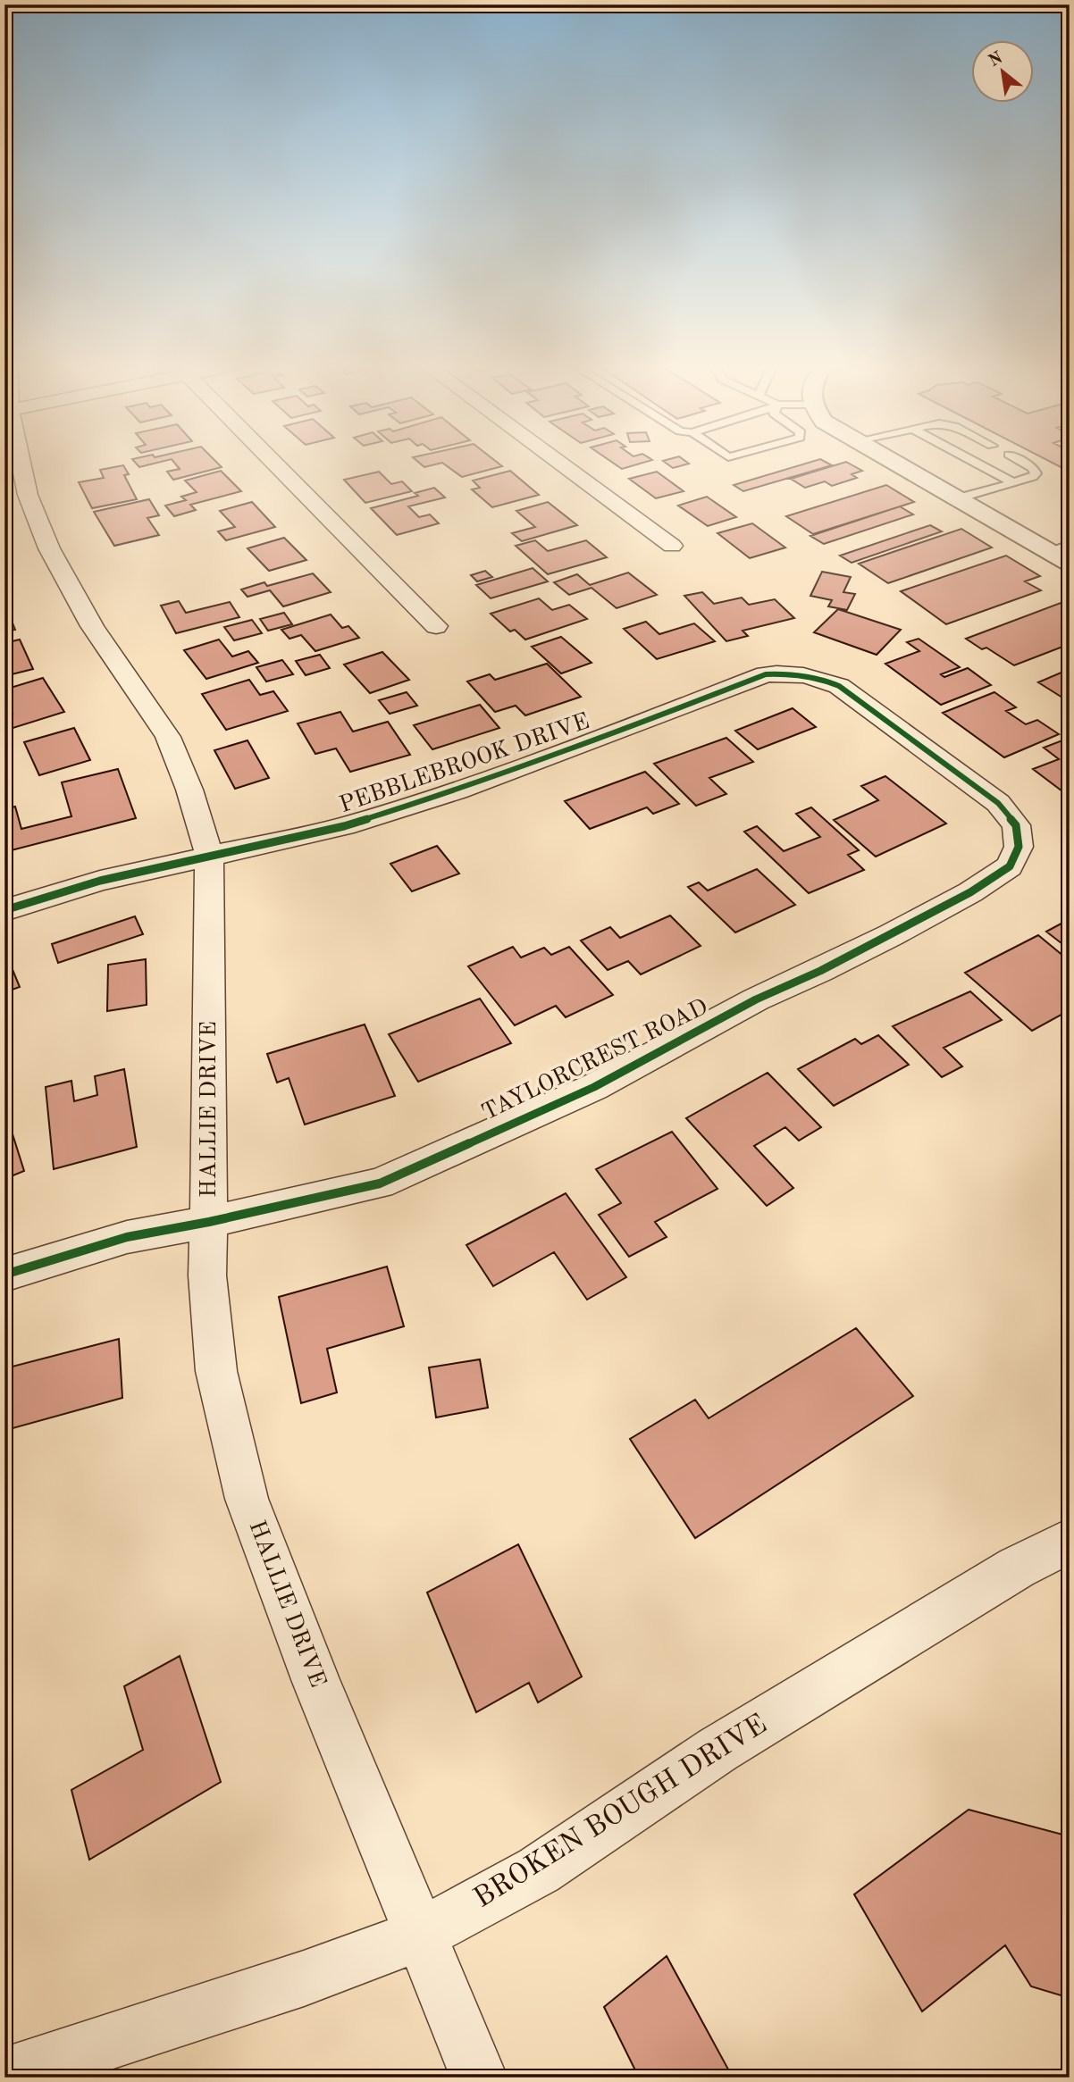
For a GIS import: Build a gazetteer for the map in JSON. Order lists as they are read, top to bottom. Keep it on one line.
{"streets":{"street":["PEBBLEBROOK DRIVE","TAYLORCREST ROAD","HALLIE DRIVE","BROKEN BOUGH DRIVE"]},"crossings":[["PEBBLEBROOK DRIVE","TAYLORCREST ROAD"],["PEBBLEBROOK DRIVE","HALLIE DRIVE"],["TAYLORCREST ROAD","HALLIE DRIVE"],["HALLIE DRIVE","BROKEN BOUGH DRIVE"]],"north":"top left"}
